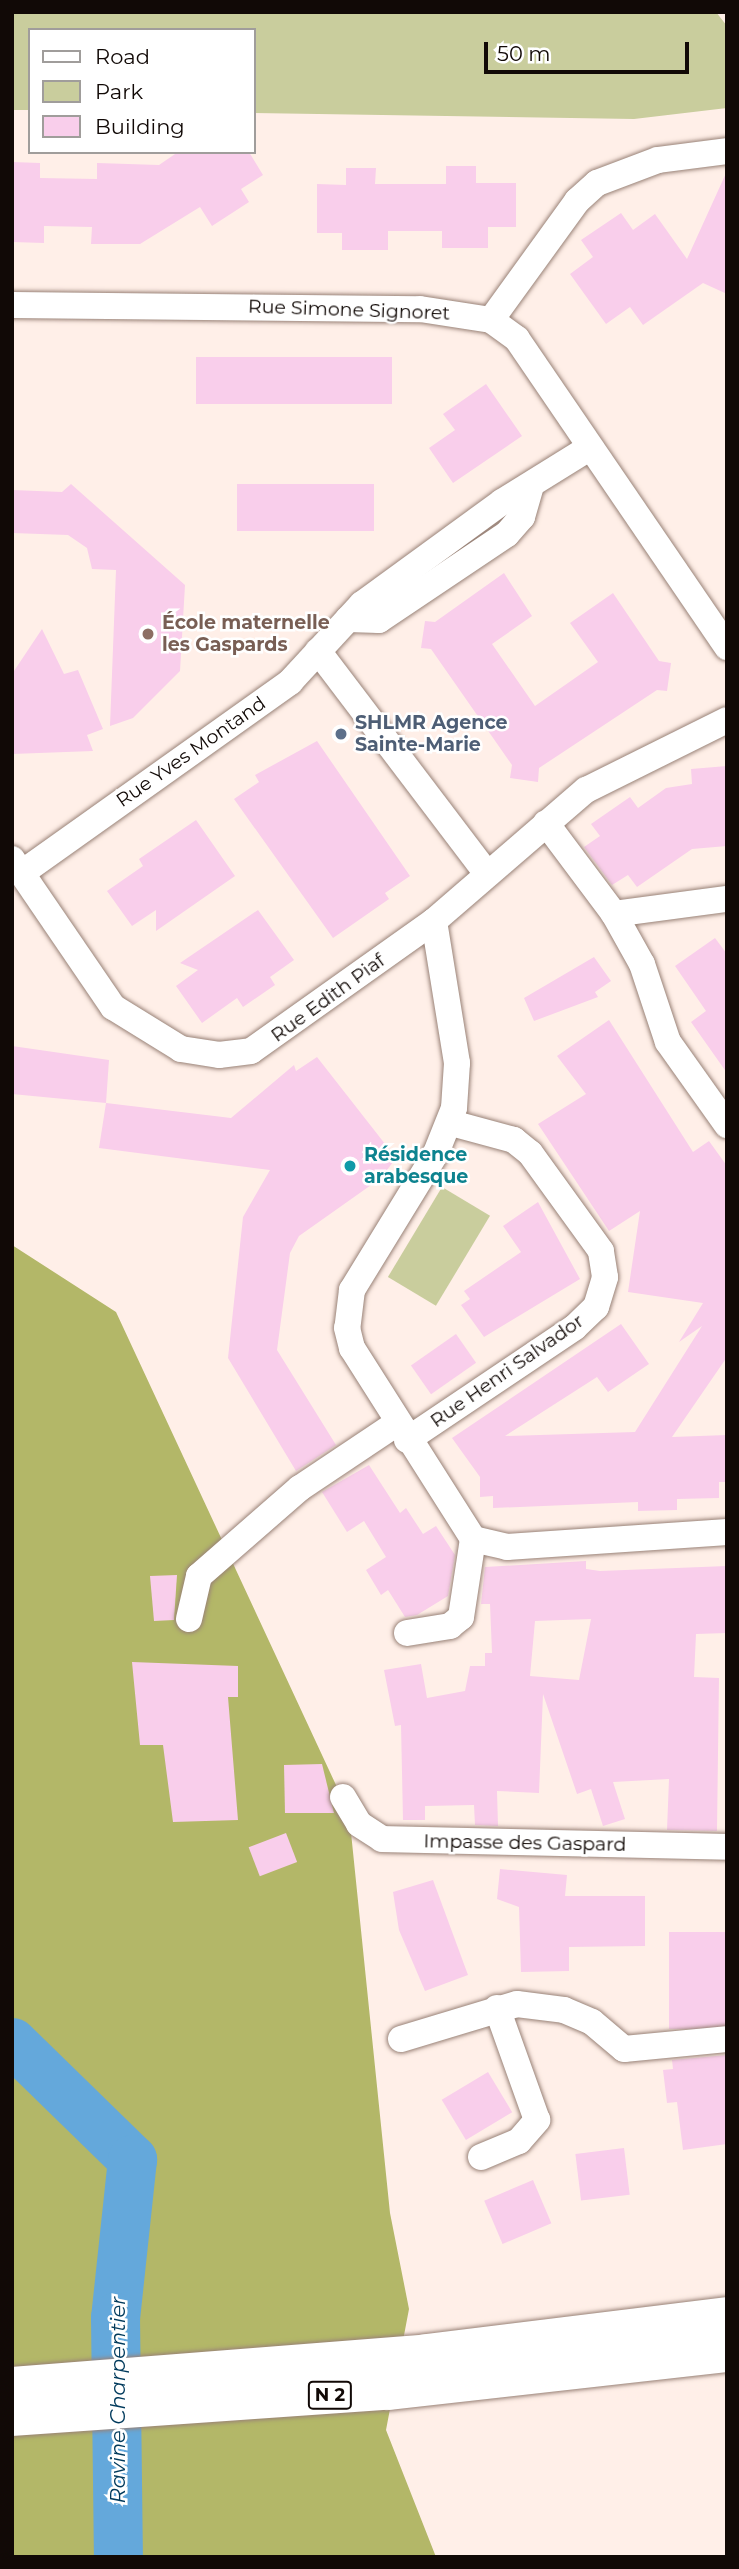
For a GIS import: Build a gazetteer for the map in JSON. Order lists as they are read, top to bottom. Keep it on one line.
{"streets":{"highway":["N 2"],"street":["Rue Simone Signoret","Rue Yves Montand","Rue Edith Piaf","Rue Henri Salvador","Impasse des Gaspard"]},"crossings":[["Rue Simone Signoret","Rue Yves Montand"],["Rue Yves Montand","Rue Edith Piaf"]],"water":["Ravine Charpentier"],"places":["École maternelle les Gaspards","SHLMR Agence Sainte-Marie","Résidence arabesque"],"legend":["Road","Park","Building"],"scale_bar":"50 m"}
